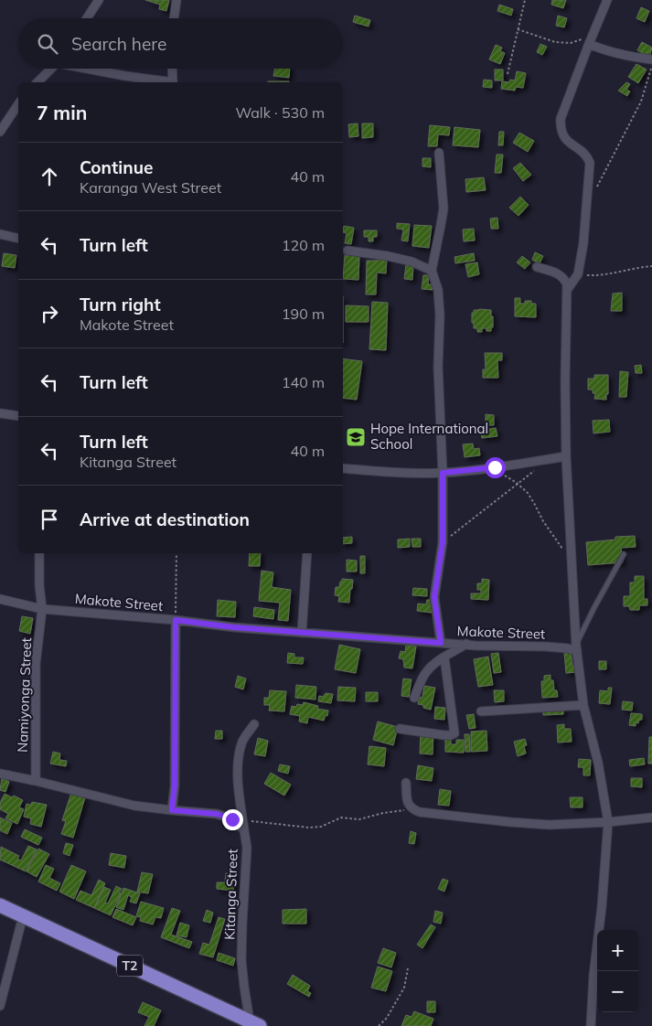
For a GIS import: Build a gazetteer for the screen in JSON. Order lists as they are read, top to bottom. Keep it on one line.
{"streets":{"highway":["T2"],"street":["Makote Street","Namiyonga Street","Kitanga Street"]},"crossings":[["Makote Street","Namiyonga Street"],["Namiyonga Street","Kitanga Street"],["Kitanga Street","T2"]],"places":{"school or university":["Hope International School"]},"page":{"search":"Search here","heading":["7 min","Walk · 530 m"],"list":[["Continue","Karanga West Street","40 m"],["Turn left","120 m"],["Turn right","Makote Street","190 m"],["Turn left","140 m"],["Turn left","Kitanga Street","40 m"],"Arrive at destination"],"map_buttons":["+","−"]}}
